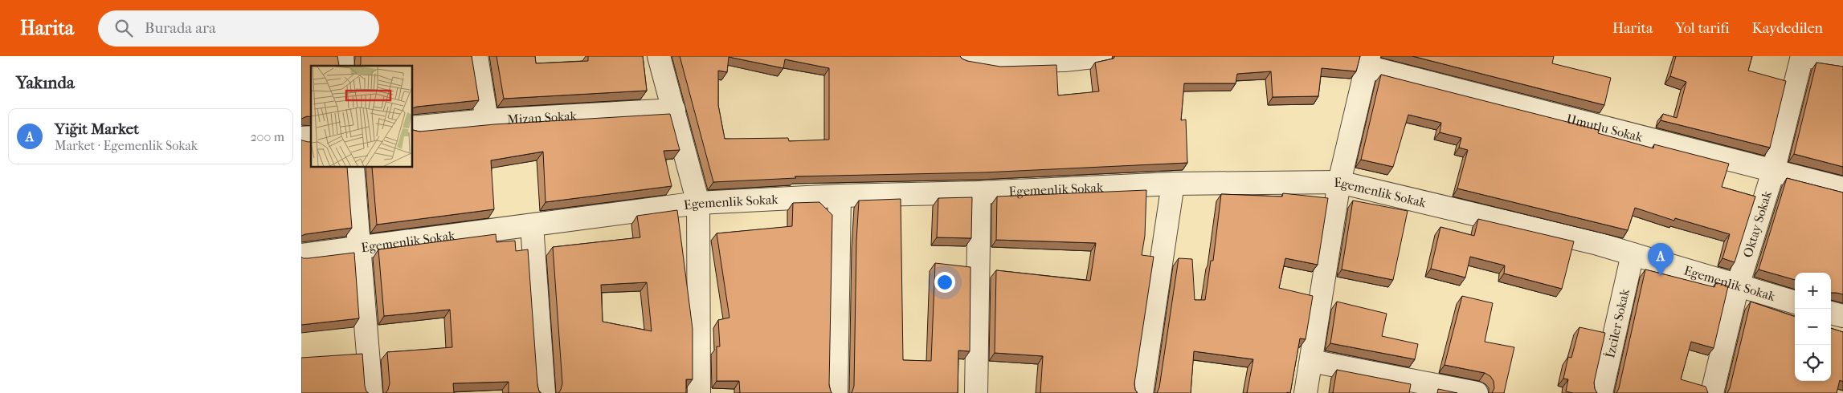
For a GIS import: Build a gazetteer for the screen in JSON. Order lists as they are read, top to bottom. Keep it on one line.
{"streets":{"street":["Mizan Sokak","Umutlu Sokak","Egemenlik Sokak","Oktay Sokak","İzciler Sokak"]},"crossings":[["Umutlu Sokak","Oktay Sokak"],["Egemenlik Sokak","Oktay Sokak"],["Egemenlik Sokak","İzciler Sokak"]],"page":{"header":"Harita","search":"Burada ara","nav":["Harita","Yol tarifi","Kaydedilen"],"heading":"Yakında","list":[{"mark":"A","name":"Yiğit Market","note":"Market · Egemenlik Sokak","value":"200 m"}],"pins":"A","map_buttons":["+","−"]}}
